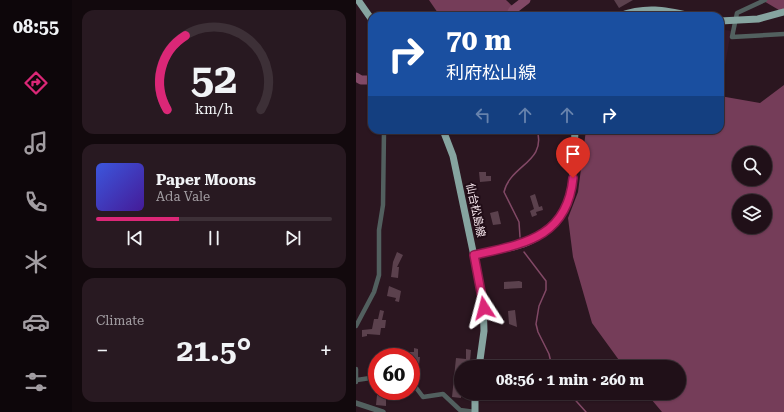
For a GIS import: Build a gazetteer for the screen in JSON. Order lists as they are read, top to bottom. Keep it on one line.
{"streets":{"main road":["仙台松島線"]},"page":{"tabs":"08:55","turn":["70 m","利府松山線"],"song":["Paper Moons","Ada Vale"],"tile":"Climate","heat":["−","21.5°","+"],"limit":"60","trip":"08:56 · 1 min · 260 m","gauge":["52","km/h"]}}
